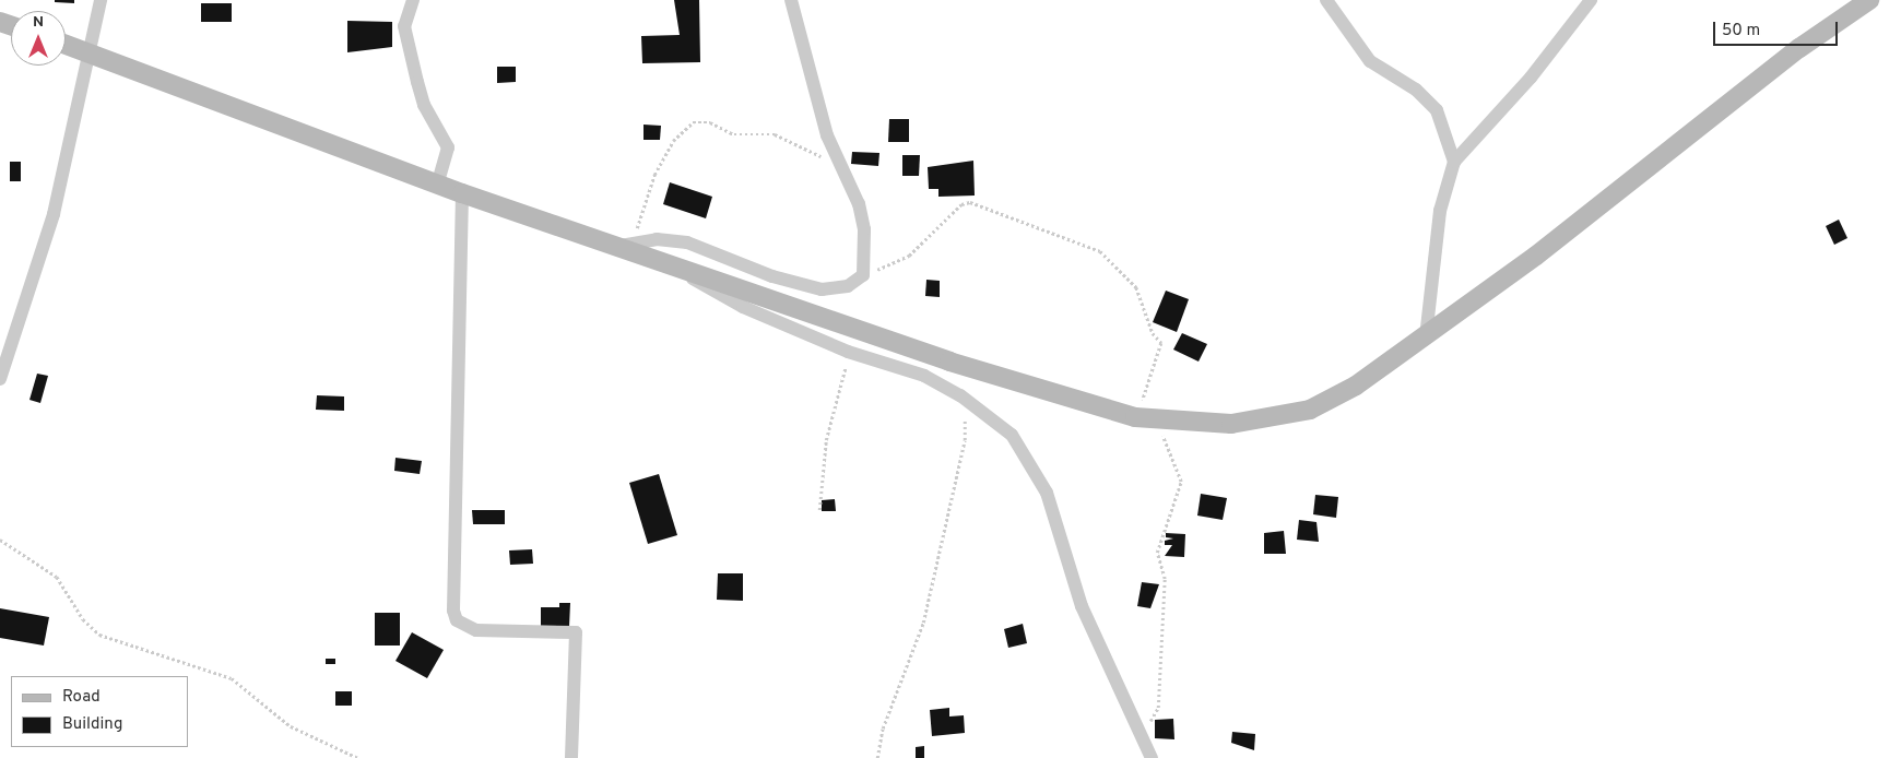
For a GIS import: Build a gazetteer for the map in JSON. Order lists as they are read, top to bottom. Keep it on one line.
{"legend":["Road","Building"],"scale_bar":"50 m","north":"top"}
